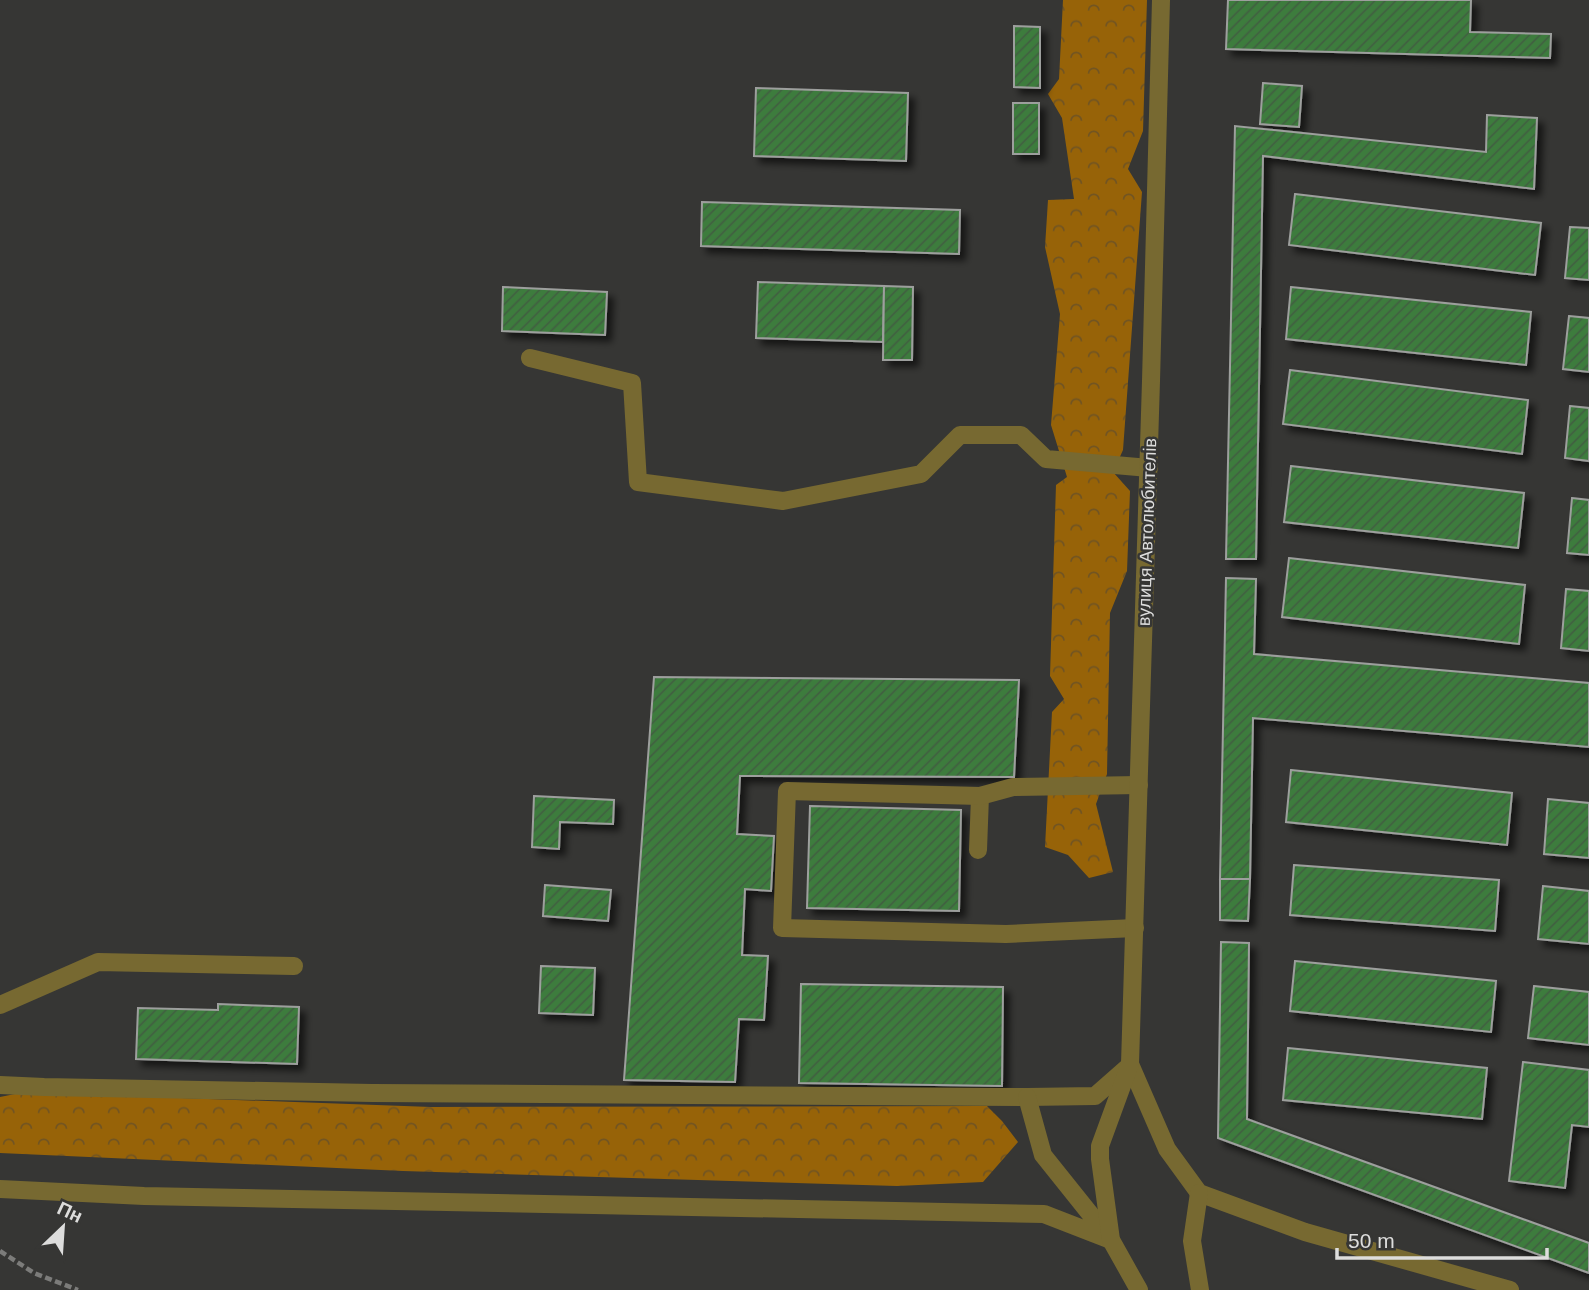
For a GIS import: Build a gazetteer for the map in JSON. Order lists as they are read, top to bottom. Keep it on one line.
{"streets":{"street":["вулиця Автолюбителів"]},"scale_bar":"50 m","north":"top right"}
